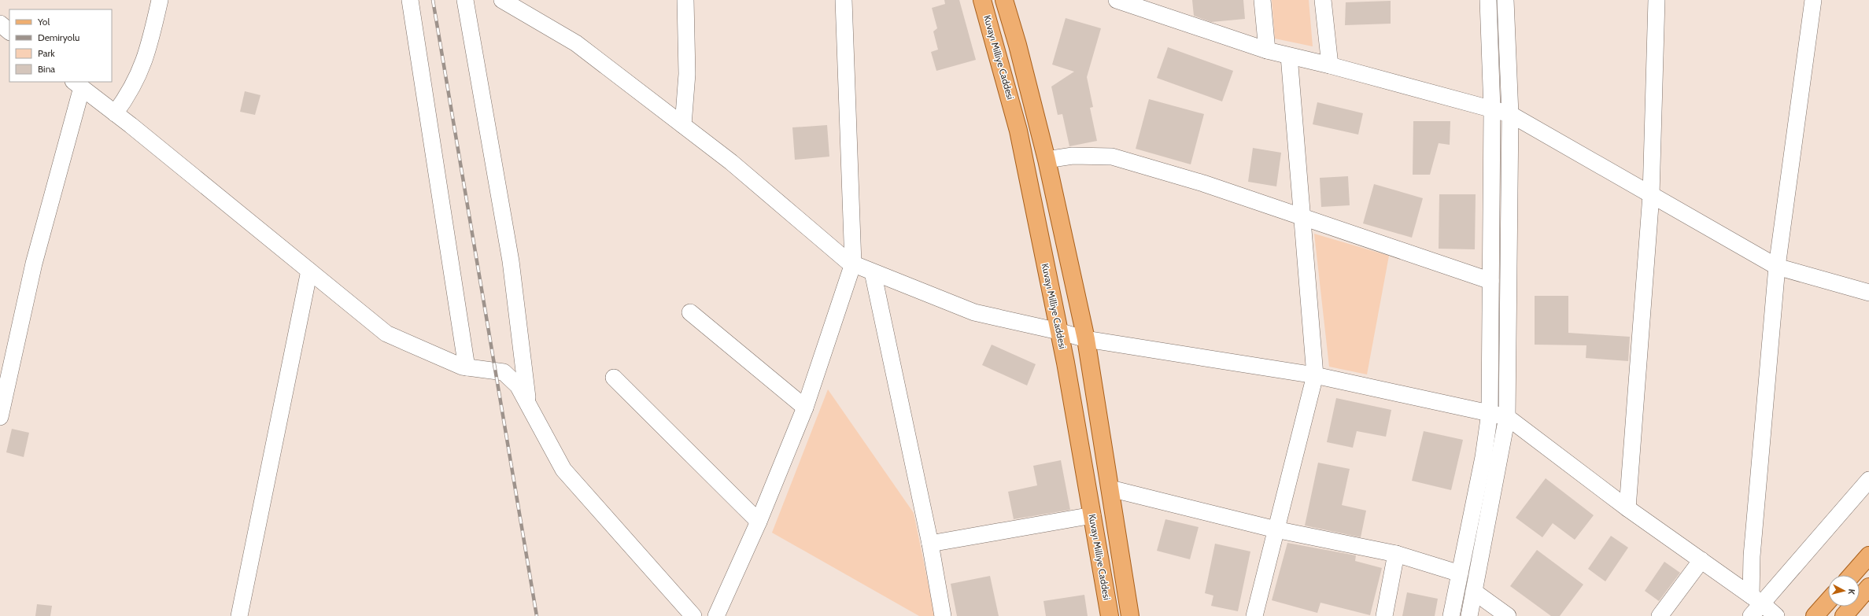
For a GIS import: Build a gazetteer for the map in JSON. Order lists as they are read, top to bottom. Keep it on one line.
{"streets":{"main road":["Kuvayı Milliye Caddesi"]},"legend":["Yol","Demiryolu","Park","Bina"],"north":"right"}
